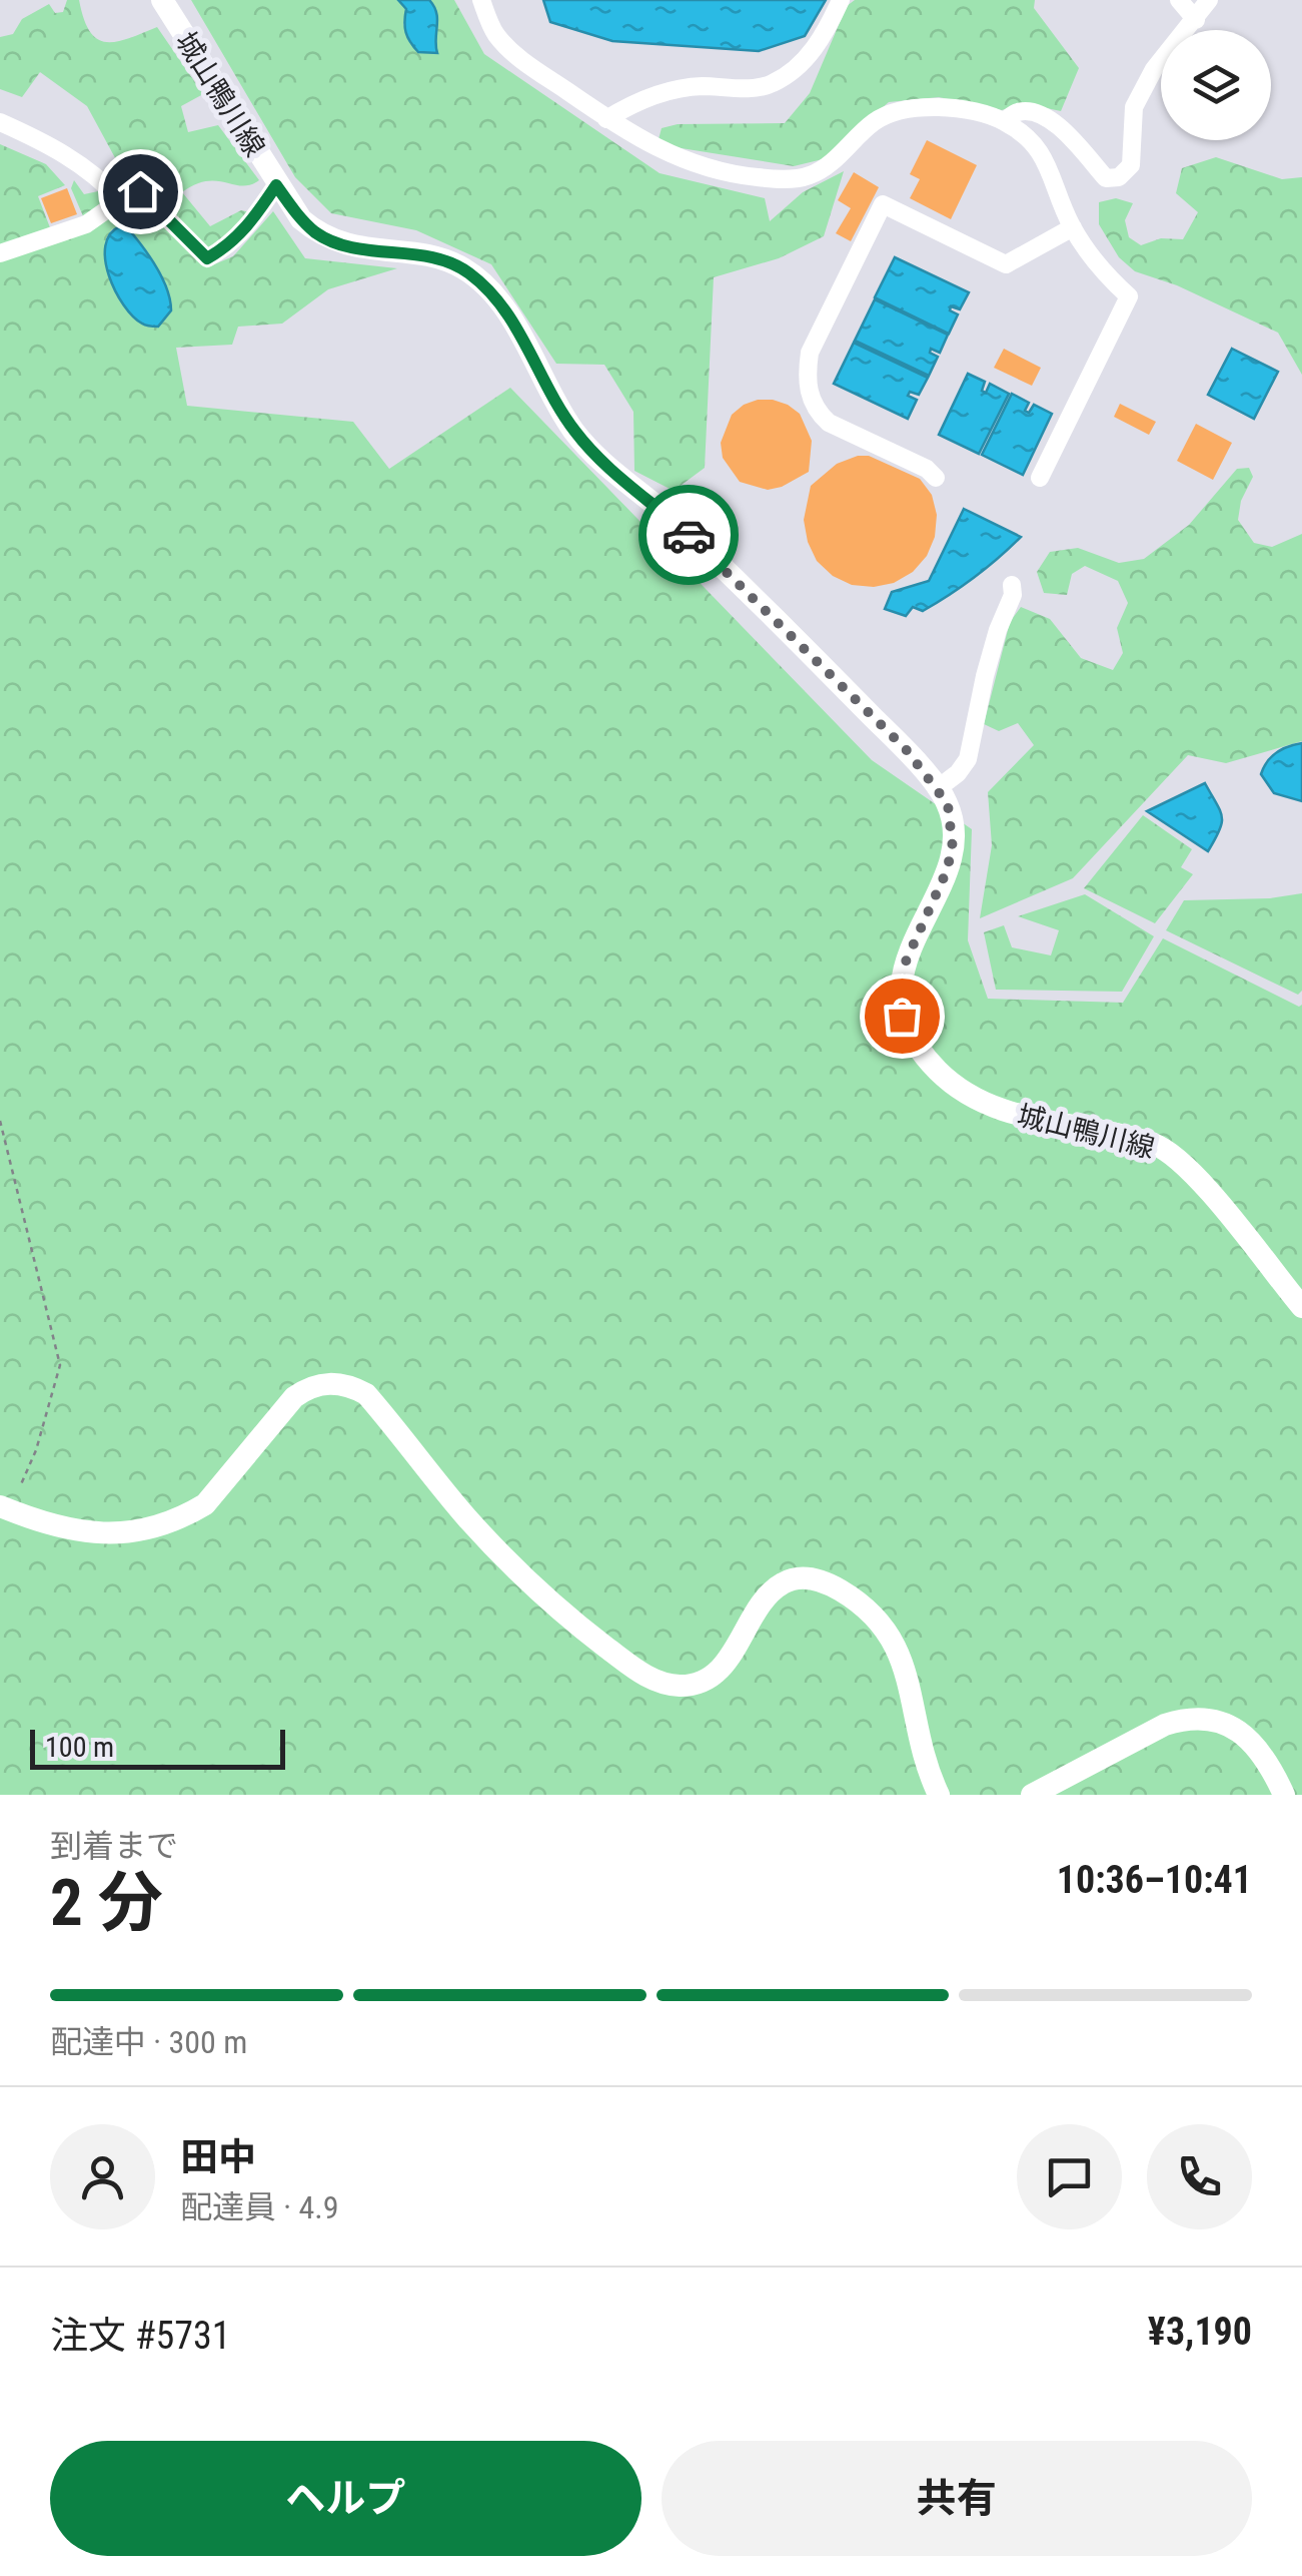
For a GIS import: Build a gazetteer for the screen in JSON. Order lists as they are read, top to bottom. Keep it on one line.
{"streets":{"main road":["城山鴨川線"]},"scale_bar":"100 m","page":{"scale":"100 m","heading":["2 分","到着まで","10:36–10:41"],"panel":["田中","配達員 · 4.9","注文 #5731","¥3,190"],"bar":"配達中 · 300 m","buttons":["ヘルプ","共有"]}}
